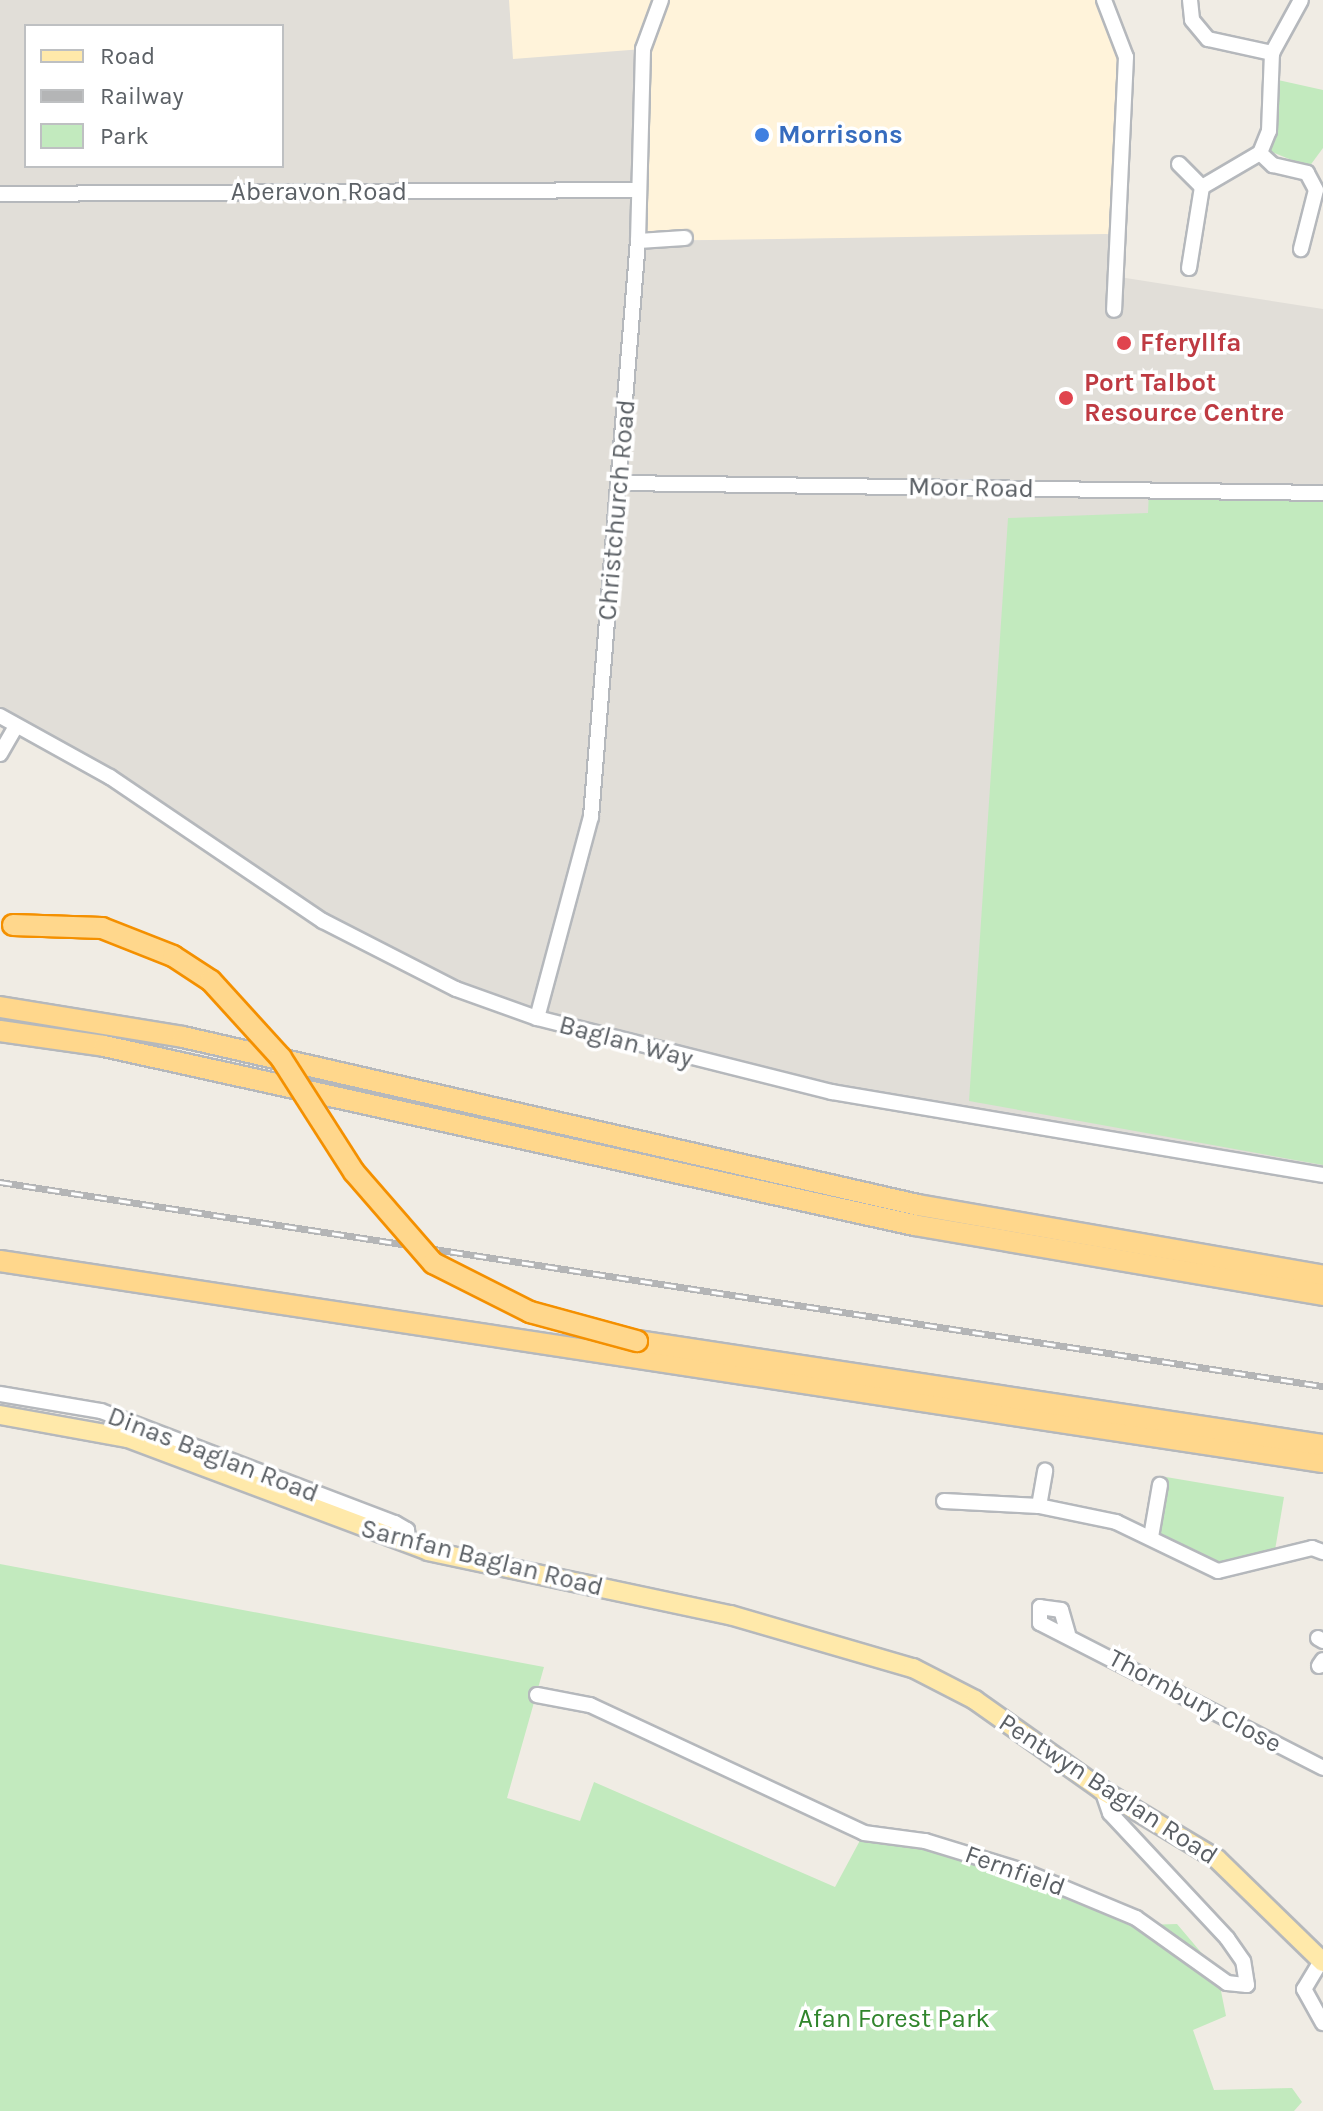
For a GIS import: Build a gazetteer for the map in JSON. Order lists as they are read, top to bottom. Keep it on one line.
{"streets":{"main road":["Sarnfan Baglan Road","Pentwyn Baglan Road"],"street":["Aberavon Road","Moor Road","Christchurch Road","Baglan Way","Dinas Baglan Road","Thornbury Close","Fernfield"]},"crossings":[["Aberavon Road","Christchurch Road"],["Moor Road","Christchurch Road"],["Christchurch Road","Baglan Way"],["Dinas Baglan Road","Sarnfan Baglan Road"],["Sarnfan Baglan Road","Pentwyn Baglan Road"],["Pentwyn Baglan Road","Fernfield"]],"parks":["Afan Forest Park"],"places":["Morrisons","Fferyllfa","Port Talbot Resource Centre"],"legend":["Road","Railway","Park"]}
